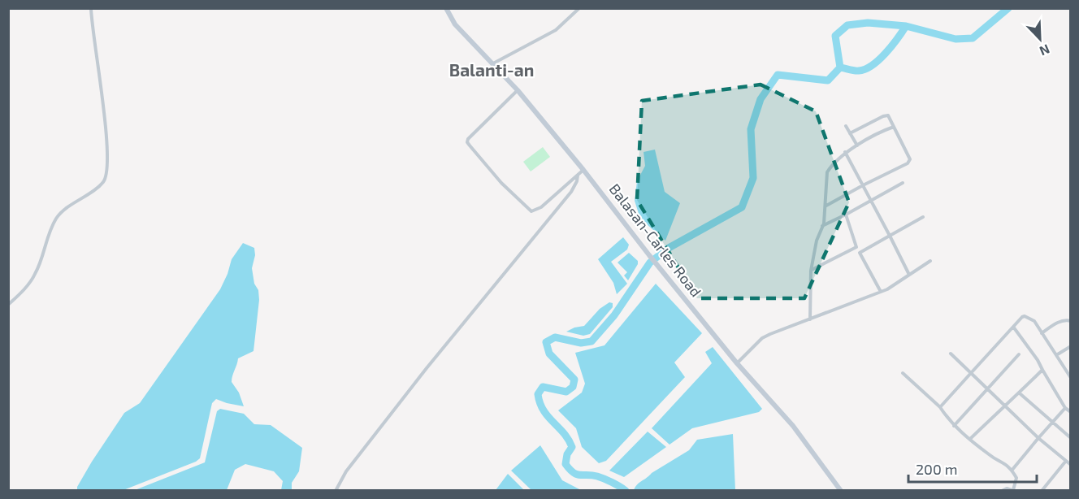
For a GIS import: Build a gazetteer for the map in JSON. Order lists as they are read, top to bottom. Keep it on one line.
{"streets":{"main road":["Balasan-Carles Road"]},"districts":["Balanti-an"],"scale_bar":"200 m","north":"bottom right"}
